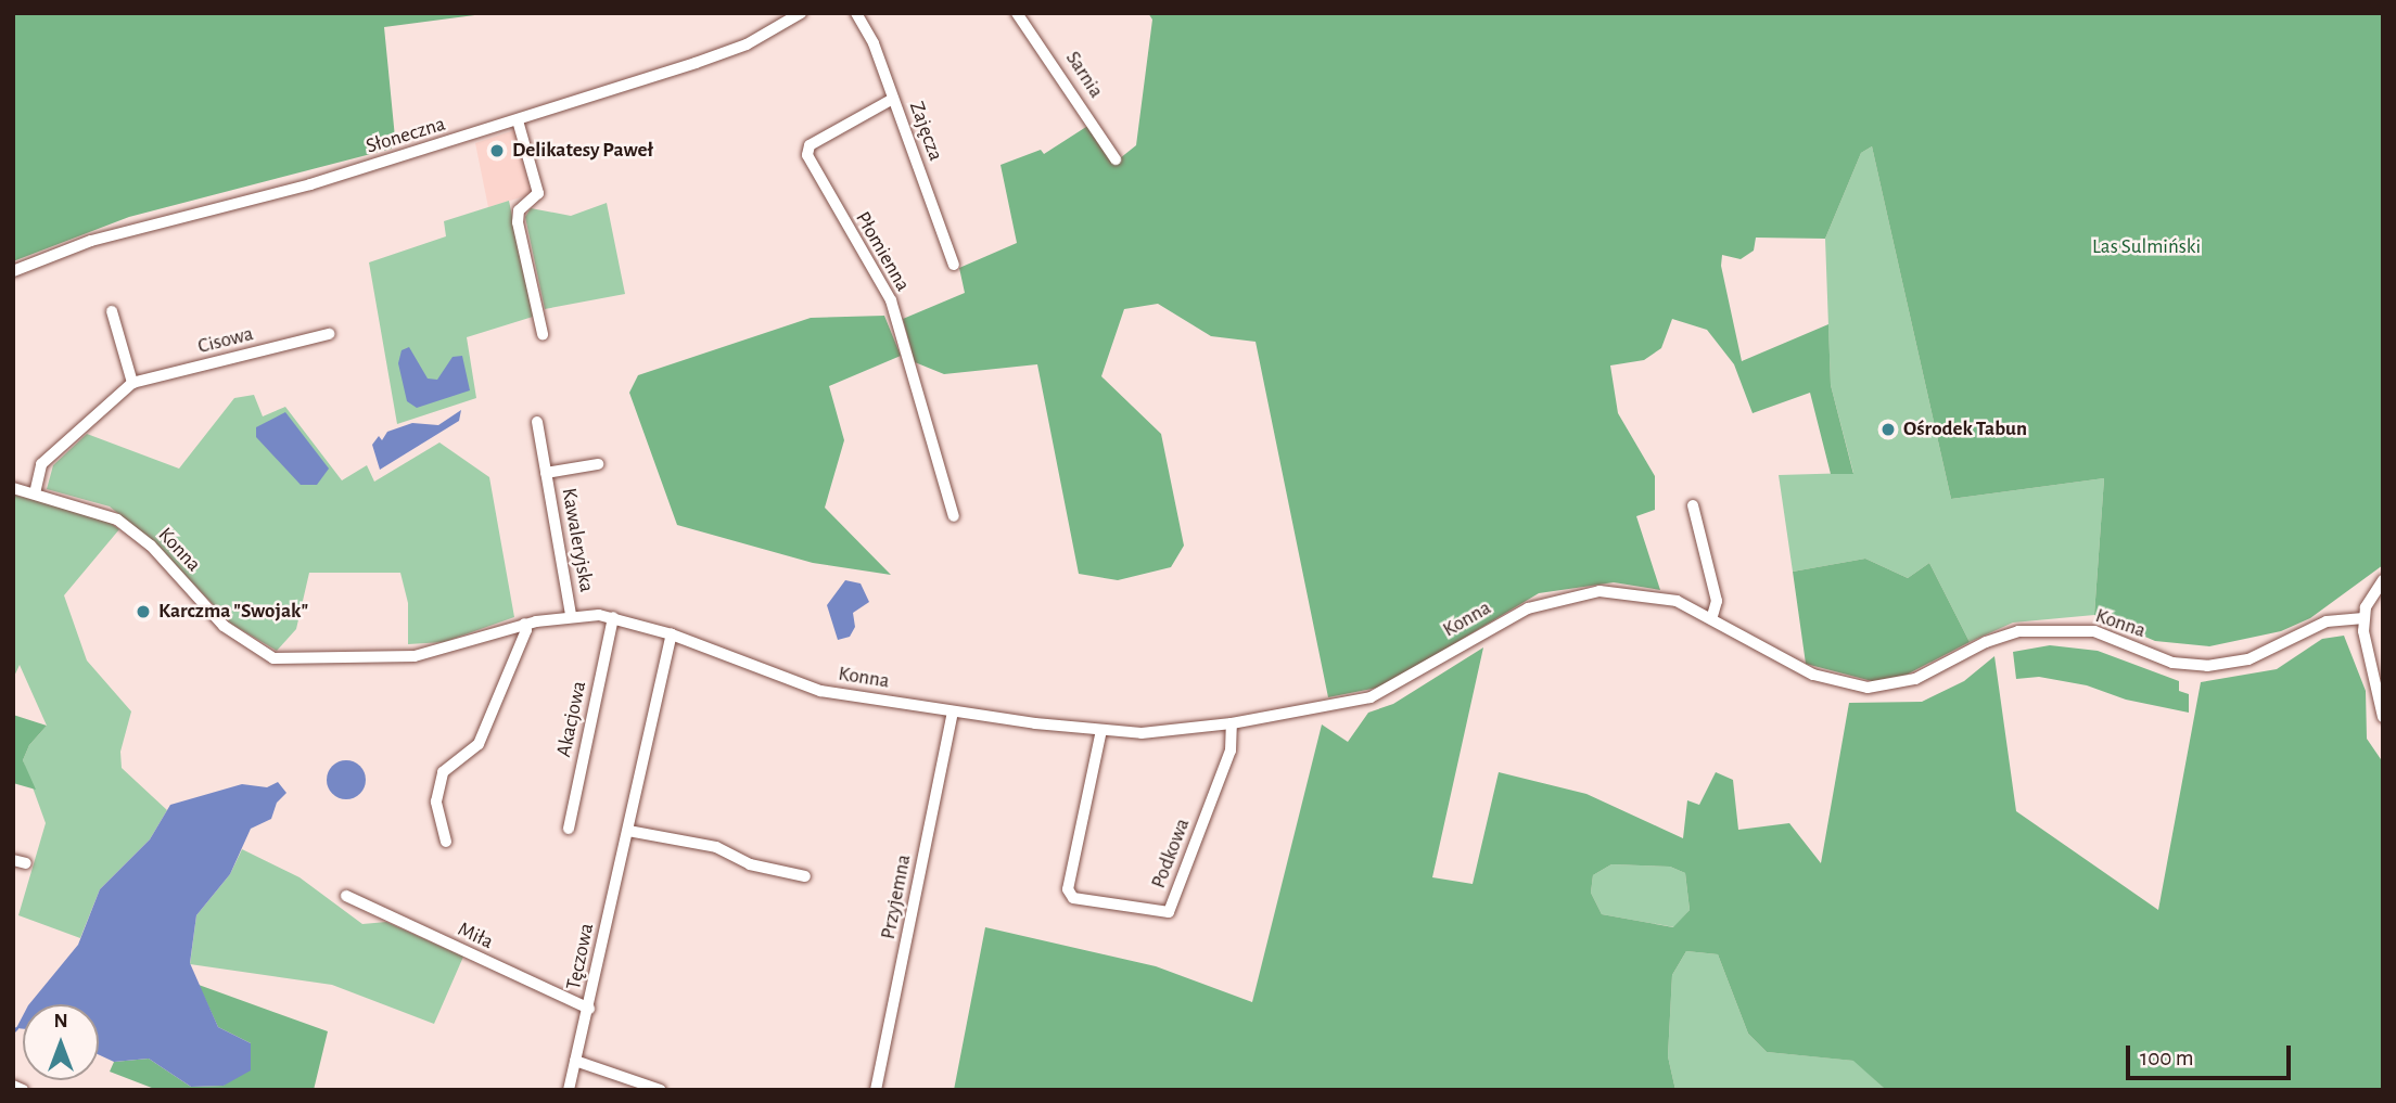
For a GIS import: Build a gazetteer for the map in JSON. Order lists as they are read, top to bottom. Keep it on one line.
{"streets":{"street":["Sarnia","Zajęcza","Słoneczna","Płomienna","Cisowa","Kawaleryjska","Konna","Akacjowa","Podkowa","Przyjemna","Miła","Tęczowa"]},"crossings":[["Zajęcza","Płomienna"],["Cisowa","Konna"],["Kawaleryjska","Konna"],["Konna","Akacjowa"],["Konna","Podkowa"],["Konna","Przyjemna"],["Konna","Tęczowa"],["Miła","Tęczowa"]],"parks":["Las Sulmiński"],"places":["Delikatesy Paweł","Ośrodek Tabun","Karczma \"Swojak\""],"scale_bar":"100 m","north":"top"}
